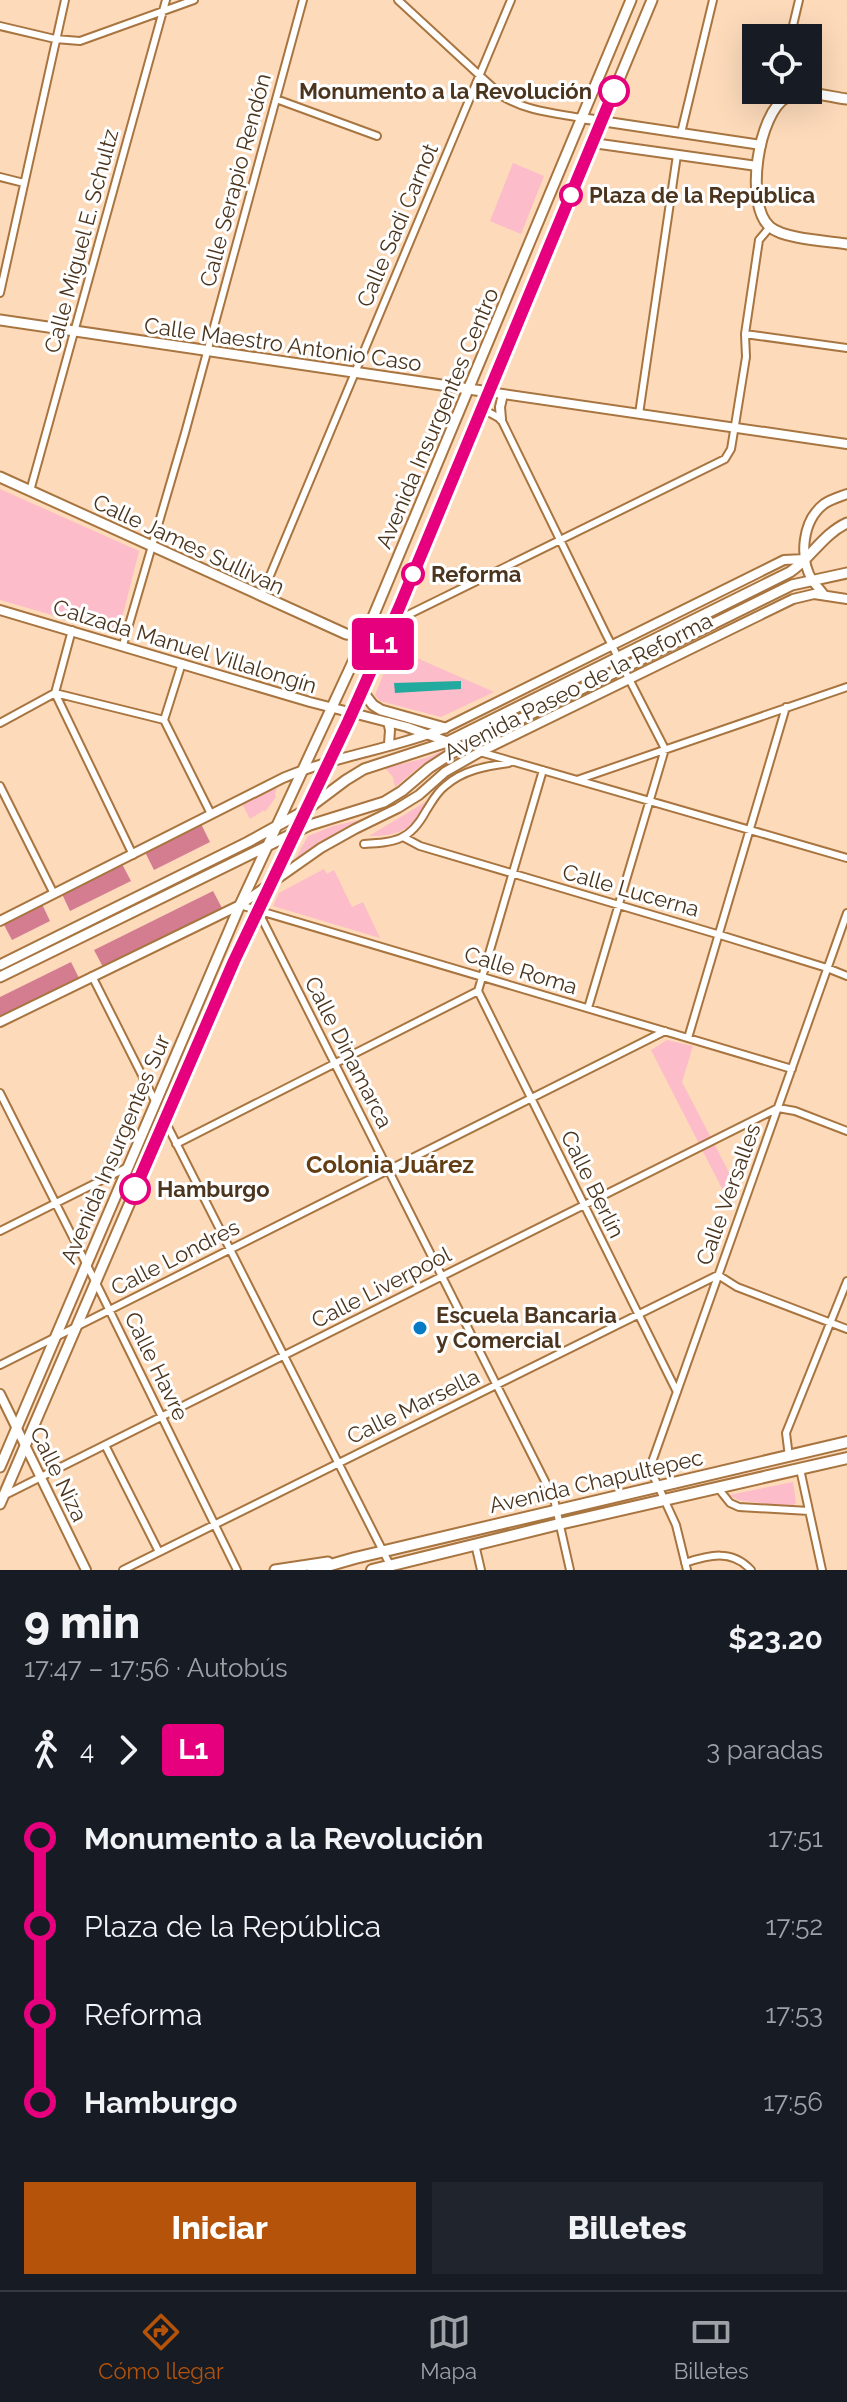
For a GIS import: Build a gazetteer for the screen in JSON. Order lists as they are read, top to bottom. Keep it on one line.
{"streets":{"main road":["Calle Maestro Antonio Caso","Avenida Insurgentes Centro","Calle James Sullivan","Avenida Paseo de la Reforma","Avenida Insurgentes Sur","Avenida Chapultepec"],"street":["Calle Serapio Rendón","Calle Sadi Carnot","Calle Miguel E. Schultz","Calzada Manuel Villalongín","Calle Lucerna","Calle Roma","Calle Dinamarca","Calle Berlín","Calle Versalles","Calle Londres","Calle Liverpool","Calle Havre","Calle Marsella","Calle Niza"]},"crossings":[["Calle Serapio Rendón","Calle Maestro Antonio Caso"],["Calle Serapio Rendón","Calle James Sullivan"],["Calle Serapio Rendón","Calzada Manuel Villalongín"],["Calle Sadi Carnot","Calle Maestro Antonio Caso"],["Calle Sadi Carnot","Calle James Sullivan"],["Calle Miguel E. Schultz","Calle Maestro Antonio Caso"],["Calle Miguel E. Schultz","Calle James Sullivan"],["Calle Maestro Antonio Caso","Avenida Insurgentes Centro"],["Avenida Insurgentes Centro","Calle James Sullivan"],["Avenida Insurgentes Centro","Calzada Manuel Villalongín"],["Avenida Insurgentes Centro","Avenida Paseo de la Reforma"],["Avenida Insurgentes Centro","Avenida Insurgentes Sur"],["Calzada Manuel Villalongín","Avenida Paseo de la Reforma"],["Avenida Paseo de la Reforma","Calle Lucerna"],["Avenida Paseo de la Reforma","Calle Roma"],["Avenida Paseo de la Reforma","Avenida Insurgentes Sur"],["Calle Lucerna","Calle Versalles"],["Calle Roma","Calle Dinamarca"],["Calle Roma","Avenida Insurgentes Sur"],["Calle Roma","Calle Versalles"],["Calle Roma","Calle Londres"],["Calle Dinamarca","Avenida Insurgentes Sur"],["Calle Dinamarca","Calle Londres"],["Calle Dinamarca","Calle Liverpool"],["Calle Dinamarca","Calle Marsella"],["Calle Dinamarca","Avenida Chapultepec"],["Avenida Insurgentes Sur","Calle Londres"],["Avenida Insurgentes Sur","Calle Liverpool"],["Avenida Insurgentes Sur","Calle Havre"],["Avenida Insurgentes Sur","Calle Niza"],["Calle Berlín","Calle Versalles"],["Calle Berlín","Calle Londres"],["Calle Berlín","Calle Liverpool"],["Calle Berlín","Calle Marsella"],["Calle Versalles","Calle Liverpool"],["Calle Versalles","Calle Marsella"],["Calle Versalles","Avenida Chapultepec"],["Calle Londres","Calle Havre"],["Calle Liverpool","Calle Havre"],["Calle Liverpool","Calle Niza"],["Calle Havre","Calle Marsella"]],"districts":["Colonia Juárez"],"places":["Monumento a la Revolución","Plaza de la República","Reforma","Hamburgo","Escuela Bancaria y Comercial"],"lines":["bus line L1"],"page":{"on_map":"L1","heading":["9 min","17:47 – 17:56 · Autobús","$23.20"],"legs":["4","L1","3 paradas"],"list":[{"name":"Monumento a la Revolución","value":"17:51"},{"name":"Plaza de la República","value":"17:52"},{"name":"Reforma","value":"17:53"},{"name":"Hamburgo","value":"17:56"}],"buttons":["Iniciar","Billetes"],"tabs":["Cómo llegar","Mapa","Billetes"]}}
